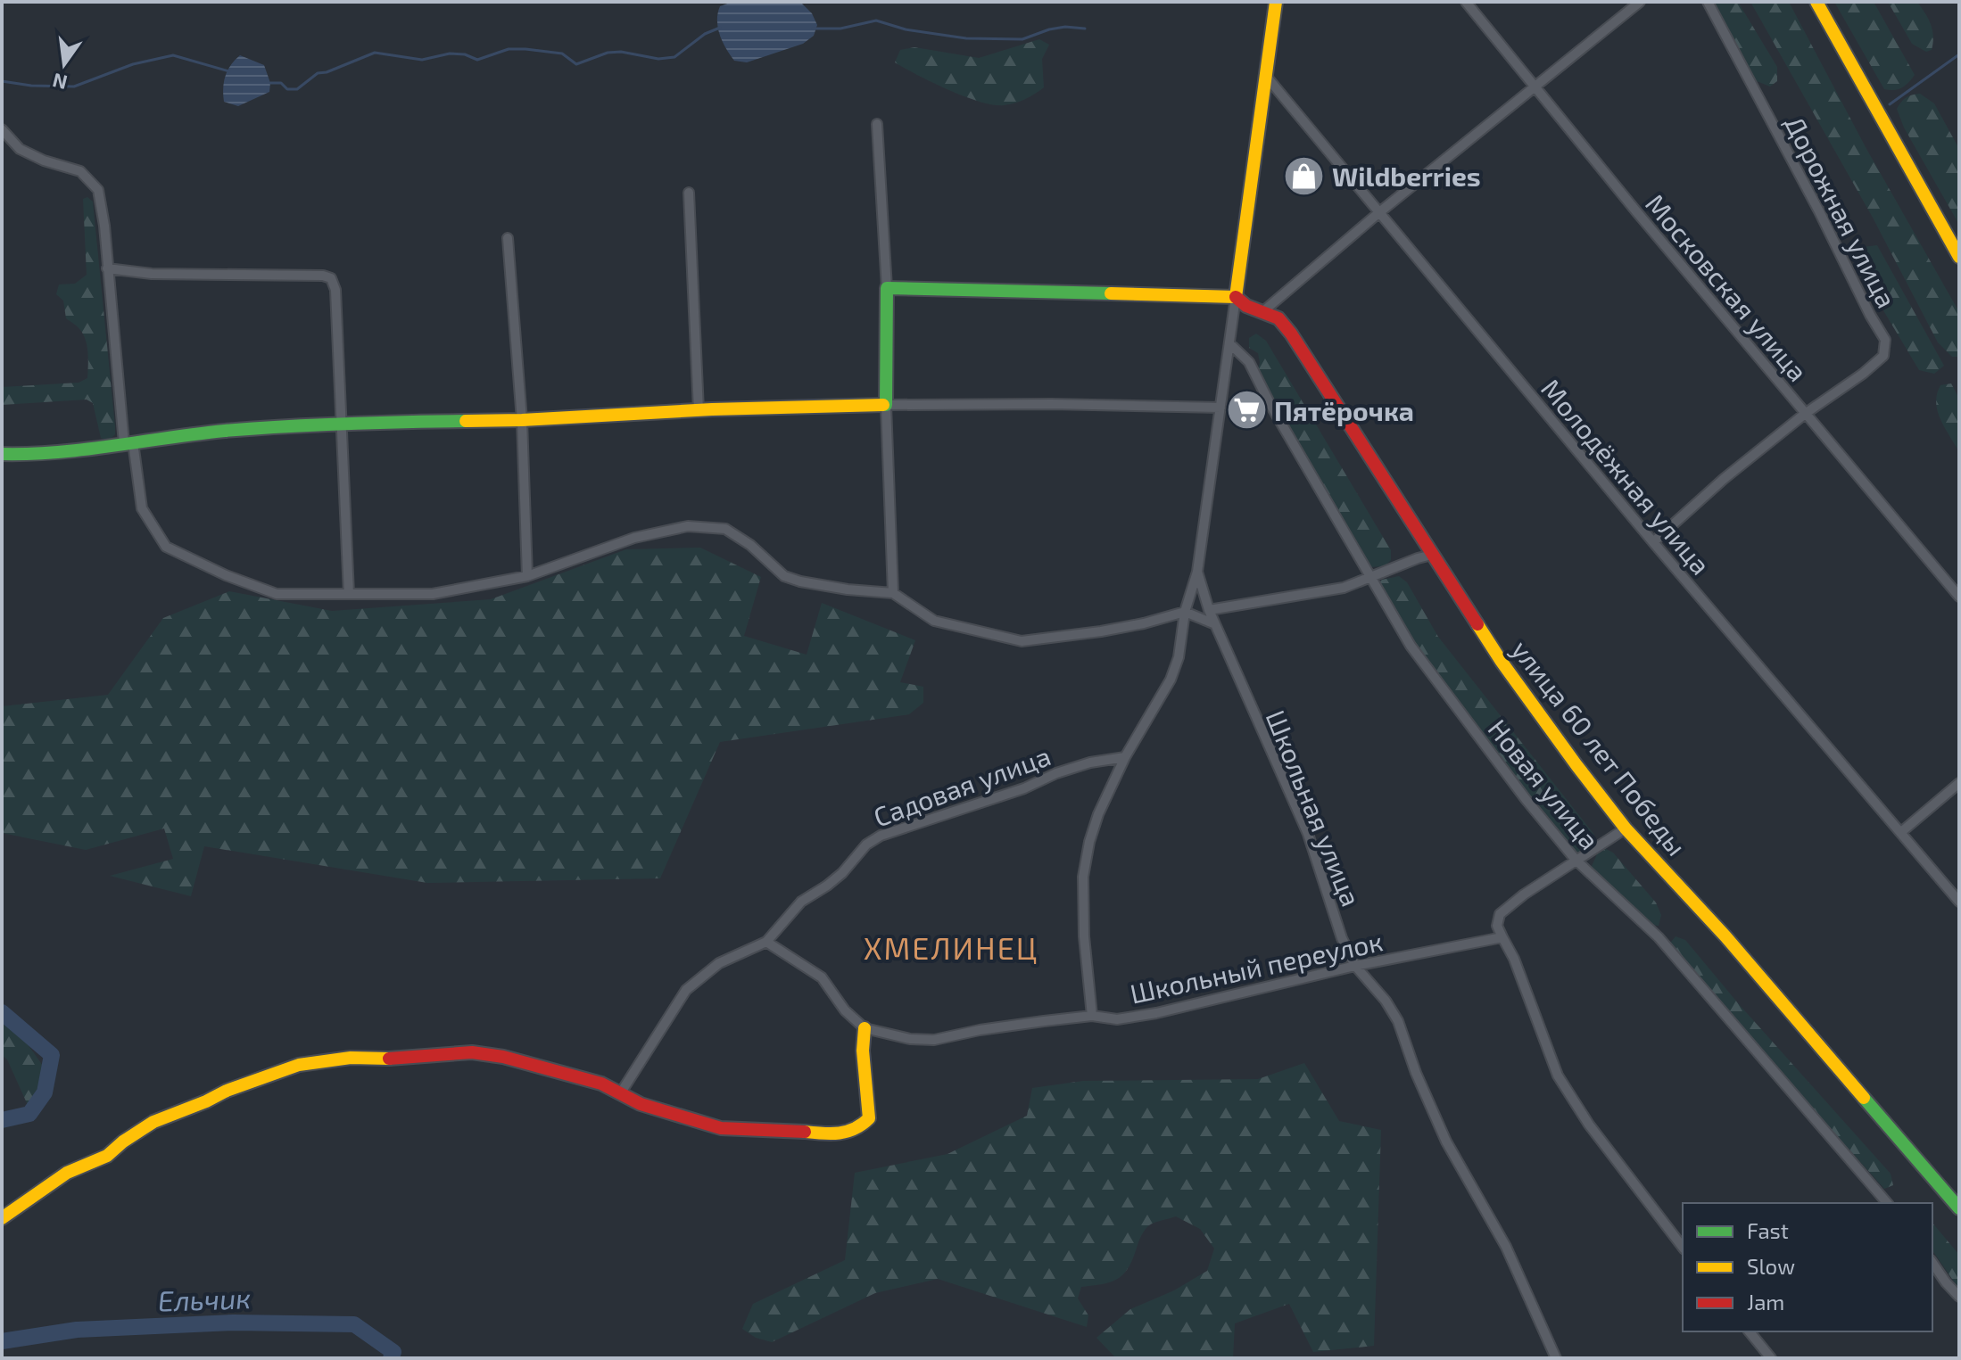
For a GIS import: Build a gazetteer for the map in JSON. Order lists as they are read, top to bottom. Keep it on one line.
{"streets":{"street":["Дорожная улица","Московская улица","Молодёжная улица","улица 60 лет Победы","Новая улица","Садовая улица","Школьная улица","Школьный переулок"]},"crossings":[["Дорожная улица","Московская улица"],["Дорожная улица","Молодёжная улица"],["Школьная улица","Школьный переулок"]],"districts":["ХМЕЛИНЕЦ"],"water":["Ельчик"],"places":{"shop":["Wildberries"],"supermarket":["Пятёрочка"]},"legend":["Fast","Slow","Jam"],"north":"bottom"}
